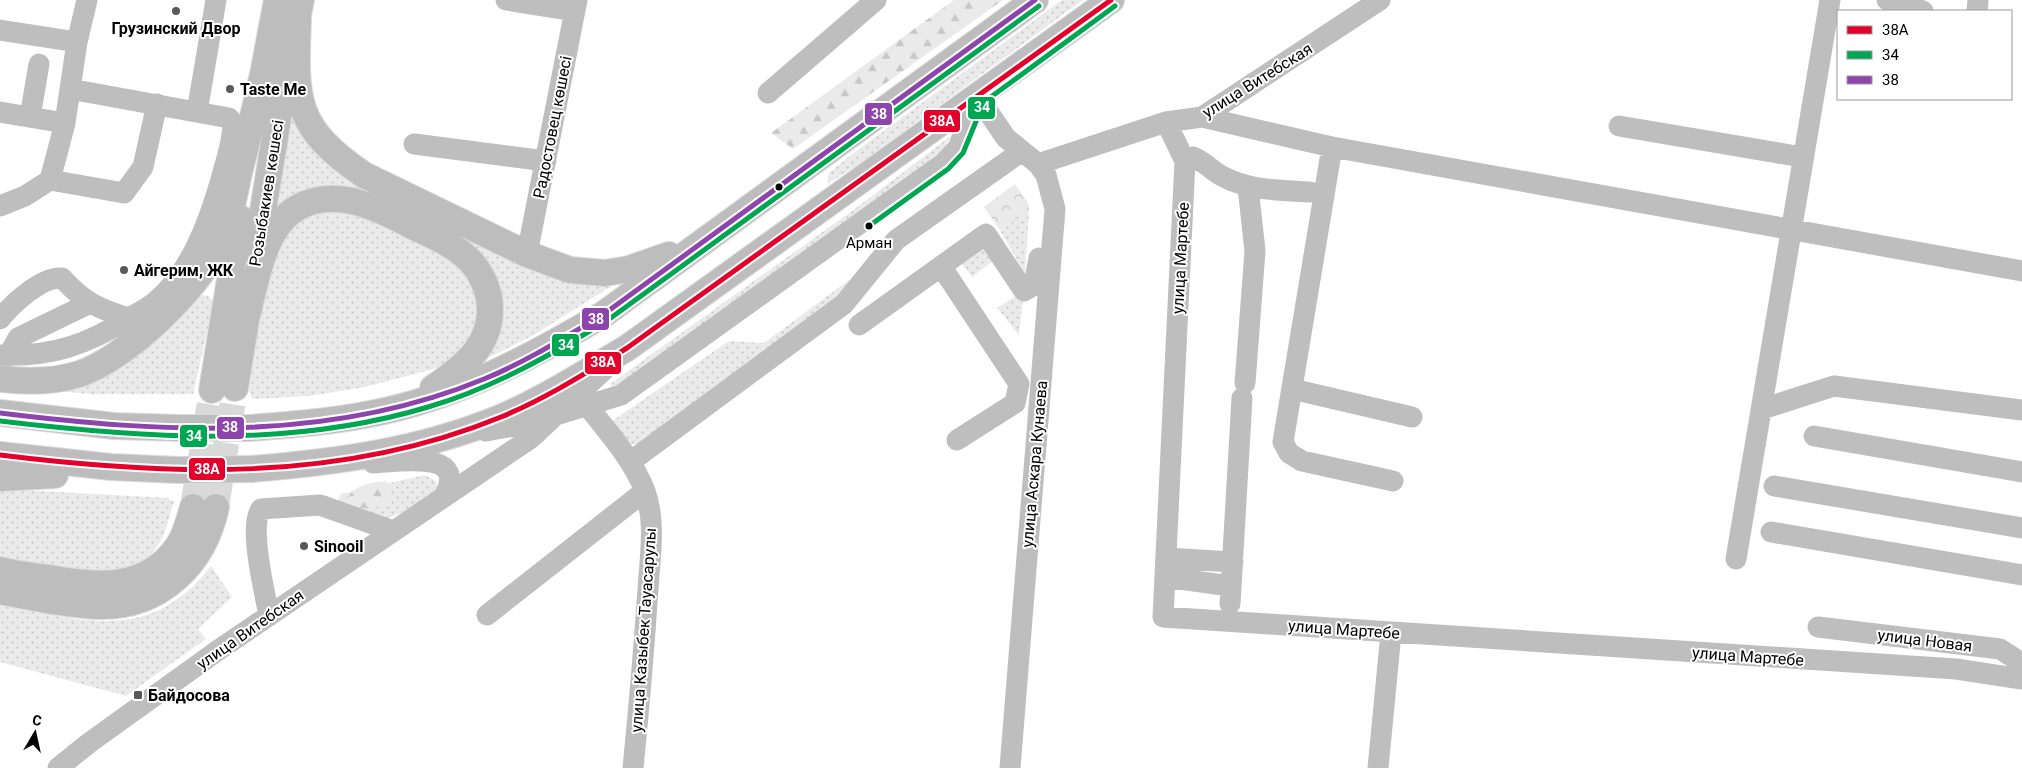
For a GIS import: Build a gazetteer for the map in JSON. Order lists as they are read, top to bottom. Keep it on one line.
{"streets":{"main road":["Розыбакиев көшесі"],"street":["улица Витебская","Радостовец көшесі","улица Мартебе","улица Аскара Кунаева","улица Казыбек Тауасарулы","улица Новая"]},"crossings":[["улица Витебская","улица Мартебе"],["улица Витебская","улица Аскара Кунаева"],["улица Витебская","улица Казыбек Тауасарулы"]],"places":{"other":["Грузинский Двор","Taste Me","Арман","Айгерим, ЖК","Sinooil"],"transit":["Байдосова"]},"lines":["transit line 38А","transit line 38","transit line 34"],"legend":["38А","34","38"],"north":"top"}
